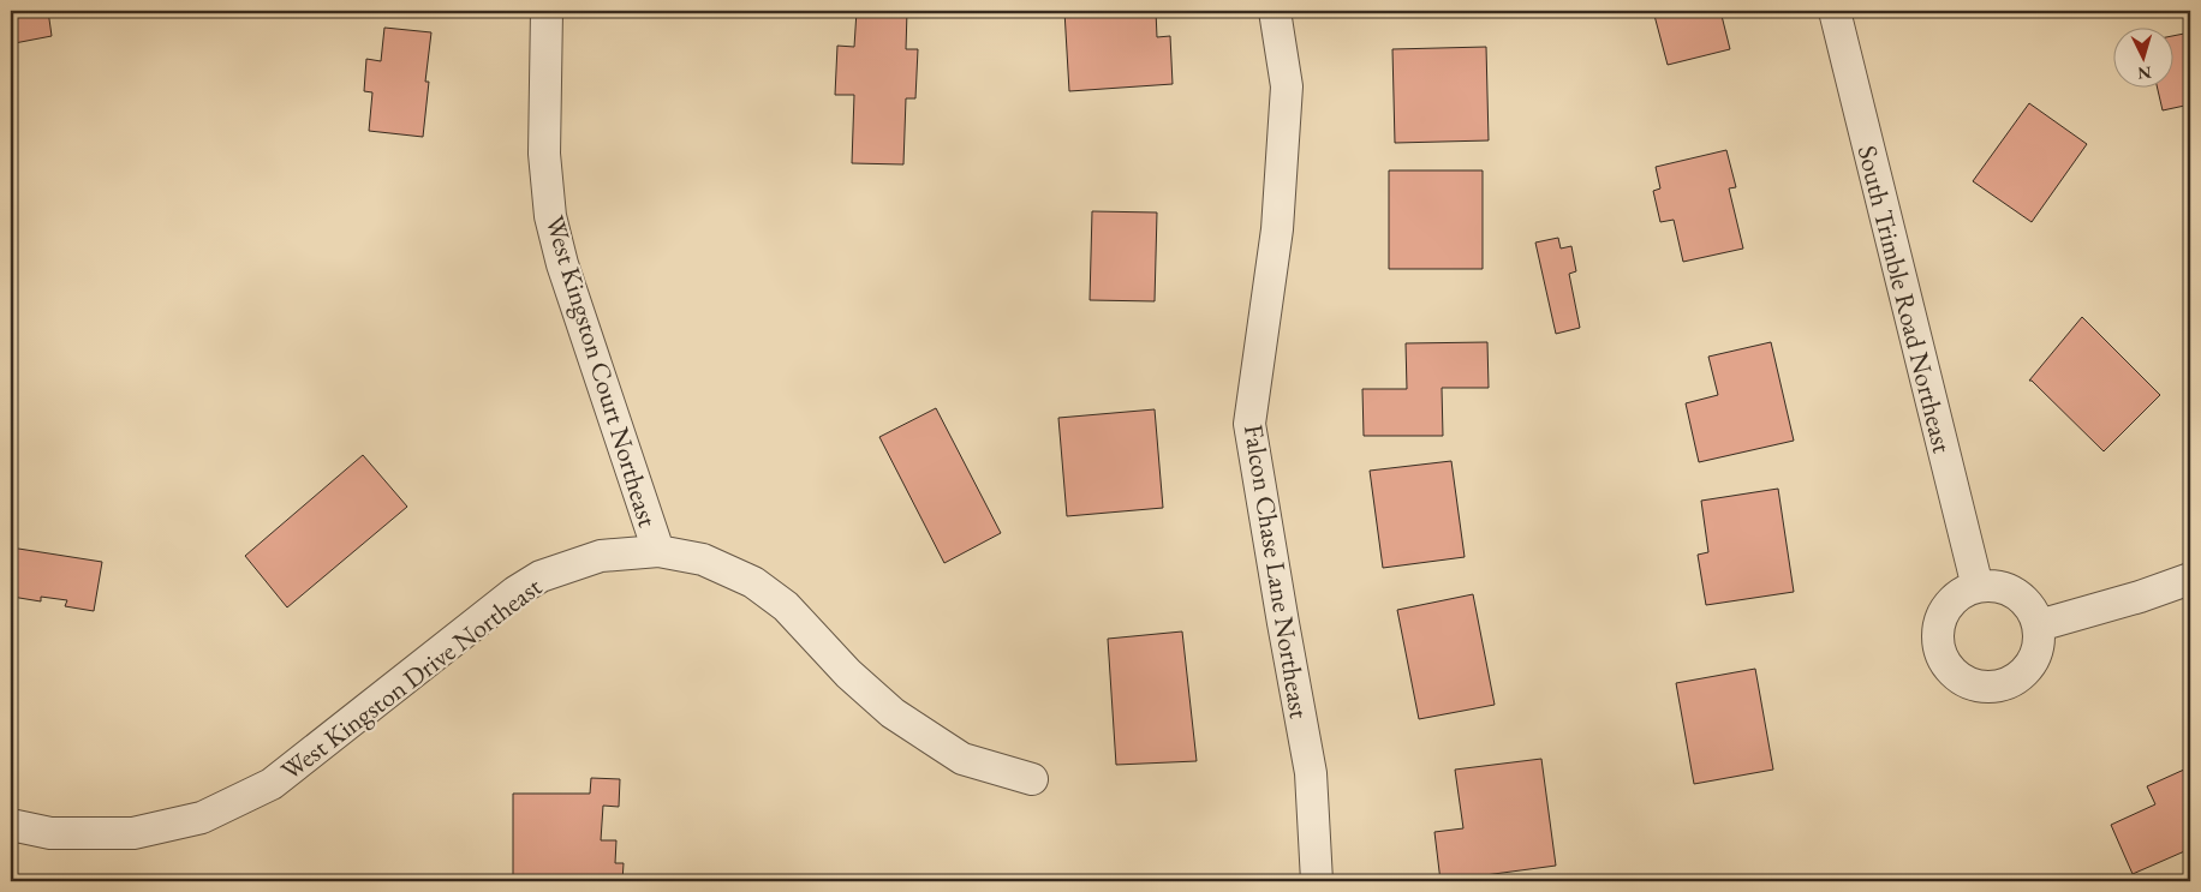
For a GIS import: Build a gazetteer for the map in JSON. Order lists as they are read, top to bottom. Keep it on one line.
{"streets":{"street":["South Trimble Road Northeast","West Kingston Court Northeast","Falcon Chase Lane Northeast","West Kingston Drive Northeast"]},"crossings":[["West Kingston Court Northeast","West Kingston Drive Northeast"]],"north":"bottom"}
